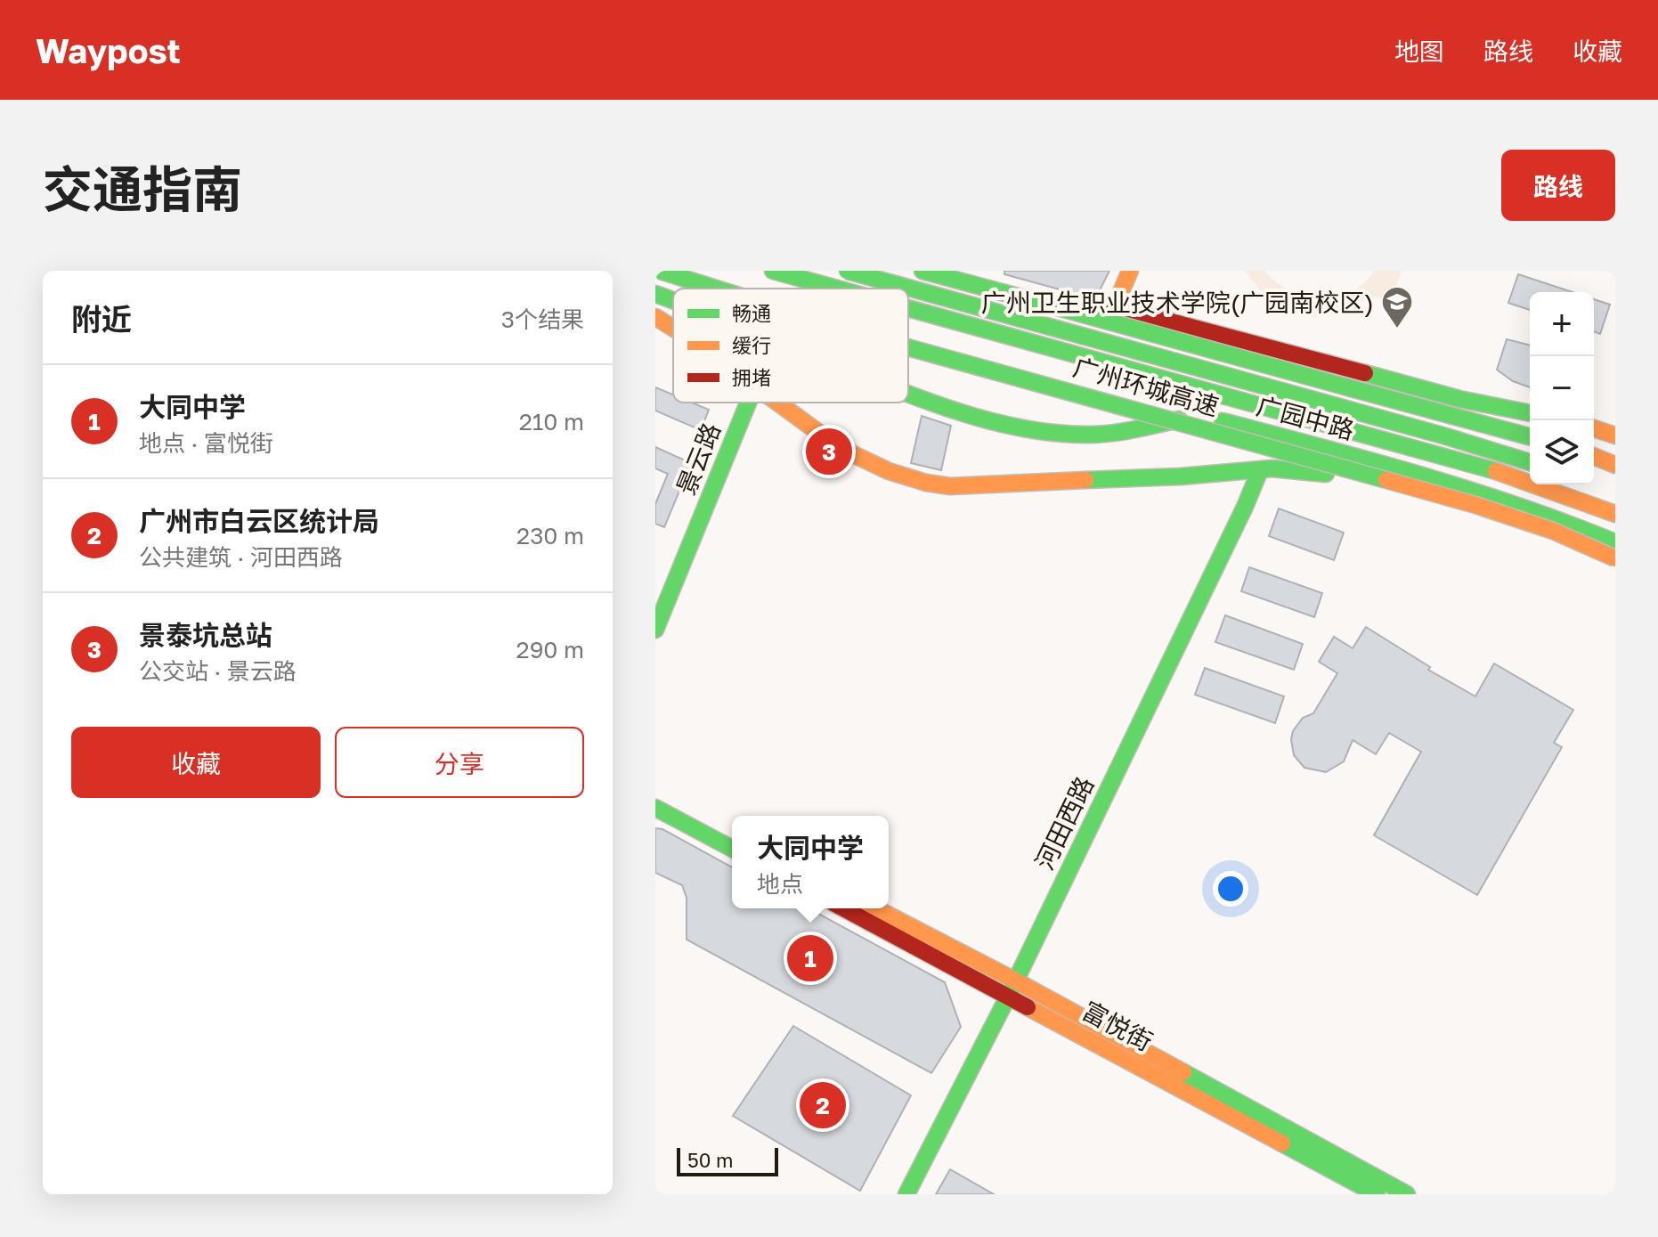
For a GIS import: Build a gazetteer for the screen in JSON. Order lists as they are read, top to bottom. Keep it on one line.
{"streets":{"main road":["广州环城高速","广园中路","景云路","河田西路","富悦街"]},"crossings":[["河田西路","富悦街"]],"places":{"school or university":["广州卫生职业技术学院(广园南校区)"]},"legend":["畅通","缓行","拥堵"],"scale_bar":"50 m","page":{"header":"Waypost","nav":["地图","路线","收藏"],"title":"交通指南","buttons":["路线",["收藏","分享"]],"heading":["附近","3个结果"],"map_buttons":["+","−"],"list":[{"mark":"1","name":"大同中学","note":"地点 · 富悦街","value":"210 m"},{"mark":"2","name":"广州市白云区统计局","note":"公共建筑 · 河田西路","value":"230 m"},{"mark":"3","name":"景泰坑总站","note":"公交站 · 景云路","value":"290 m"}],"pins":["3","1","2"],"popup":["大同中学","地点"],"scale":"50 m"}}
